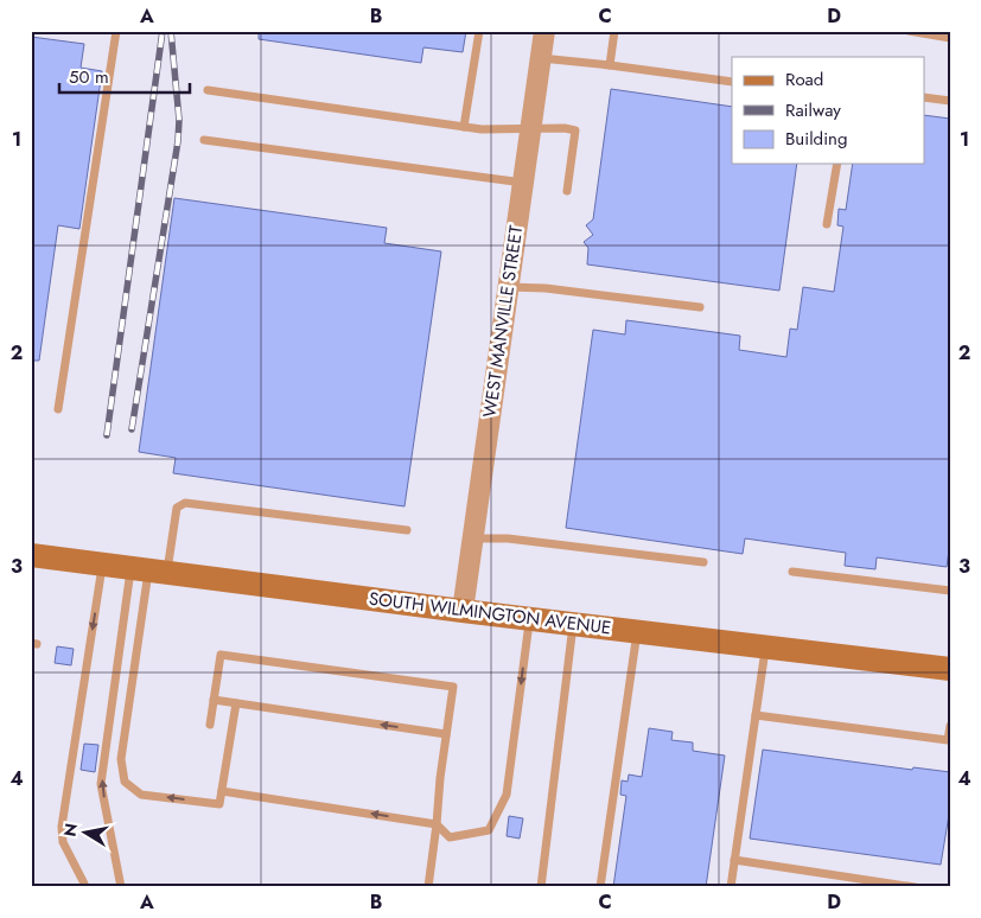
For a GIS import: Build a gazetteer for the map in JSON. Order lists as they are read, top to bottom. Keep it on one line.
{"streets":{"main road":["SOUTH WILMINGTON AVENUE"],"street":["WEST MANVILLE STREET"]},"crossings":[["WEST MANVILLE STREET","SOUTH WILMINGTON AVENUE"]],"legend":["Road","Railway","Building"],"scale_bar":"50 m","north":"left","grid":{"columns":["A","B","C","D"],"rows":["1","2","3","4"]}}
